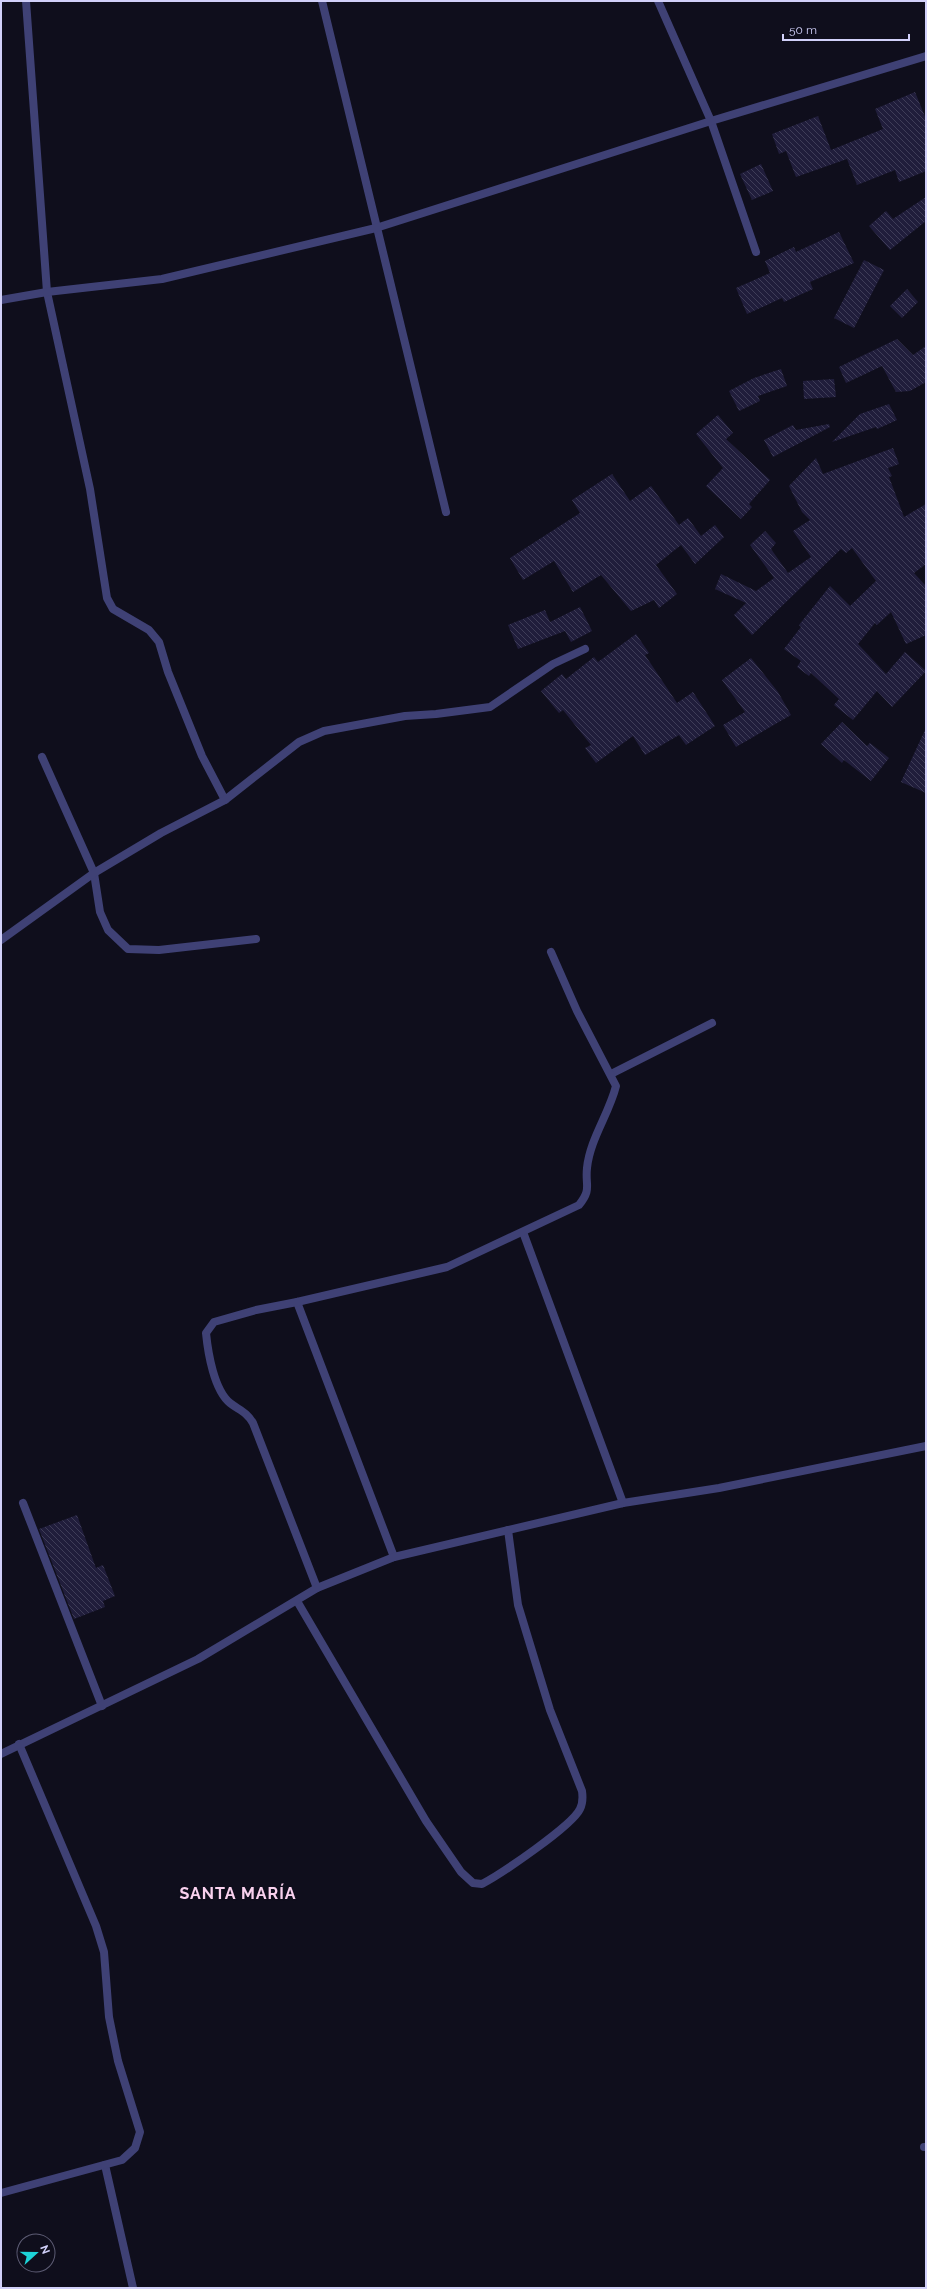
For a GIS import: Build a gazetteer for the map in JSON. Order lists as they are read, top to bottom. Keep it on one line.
{"districts":["SANTA MARÍA"],"scale_bar":"50 m","north":"right"}
